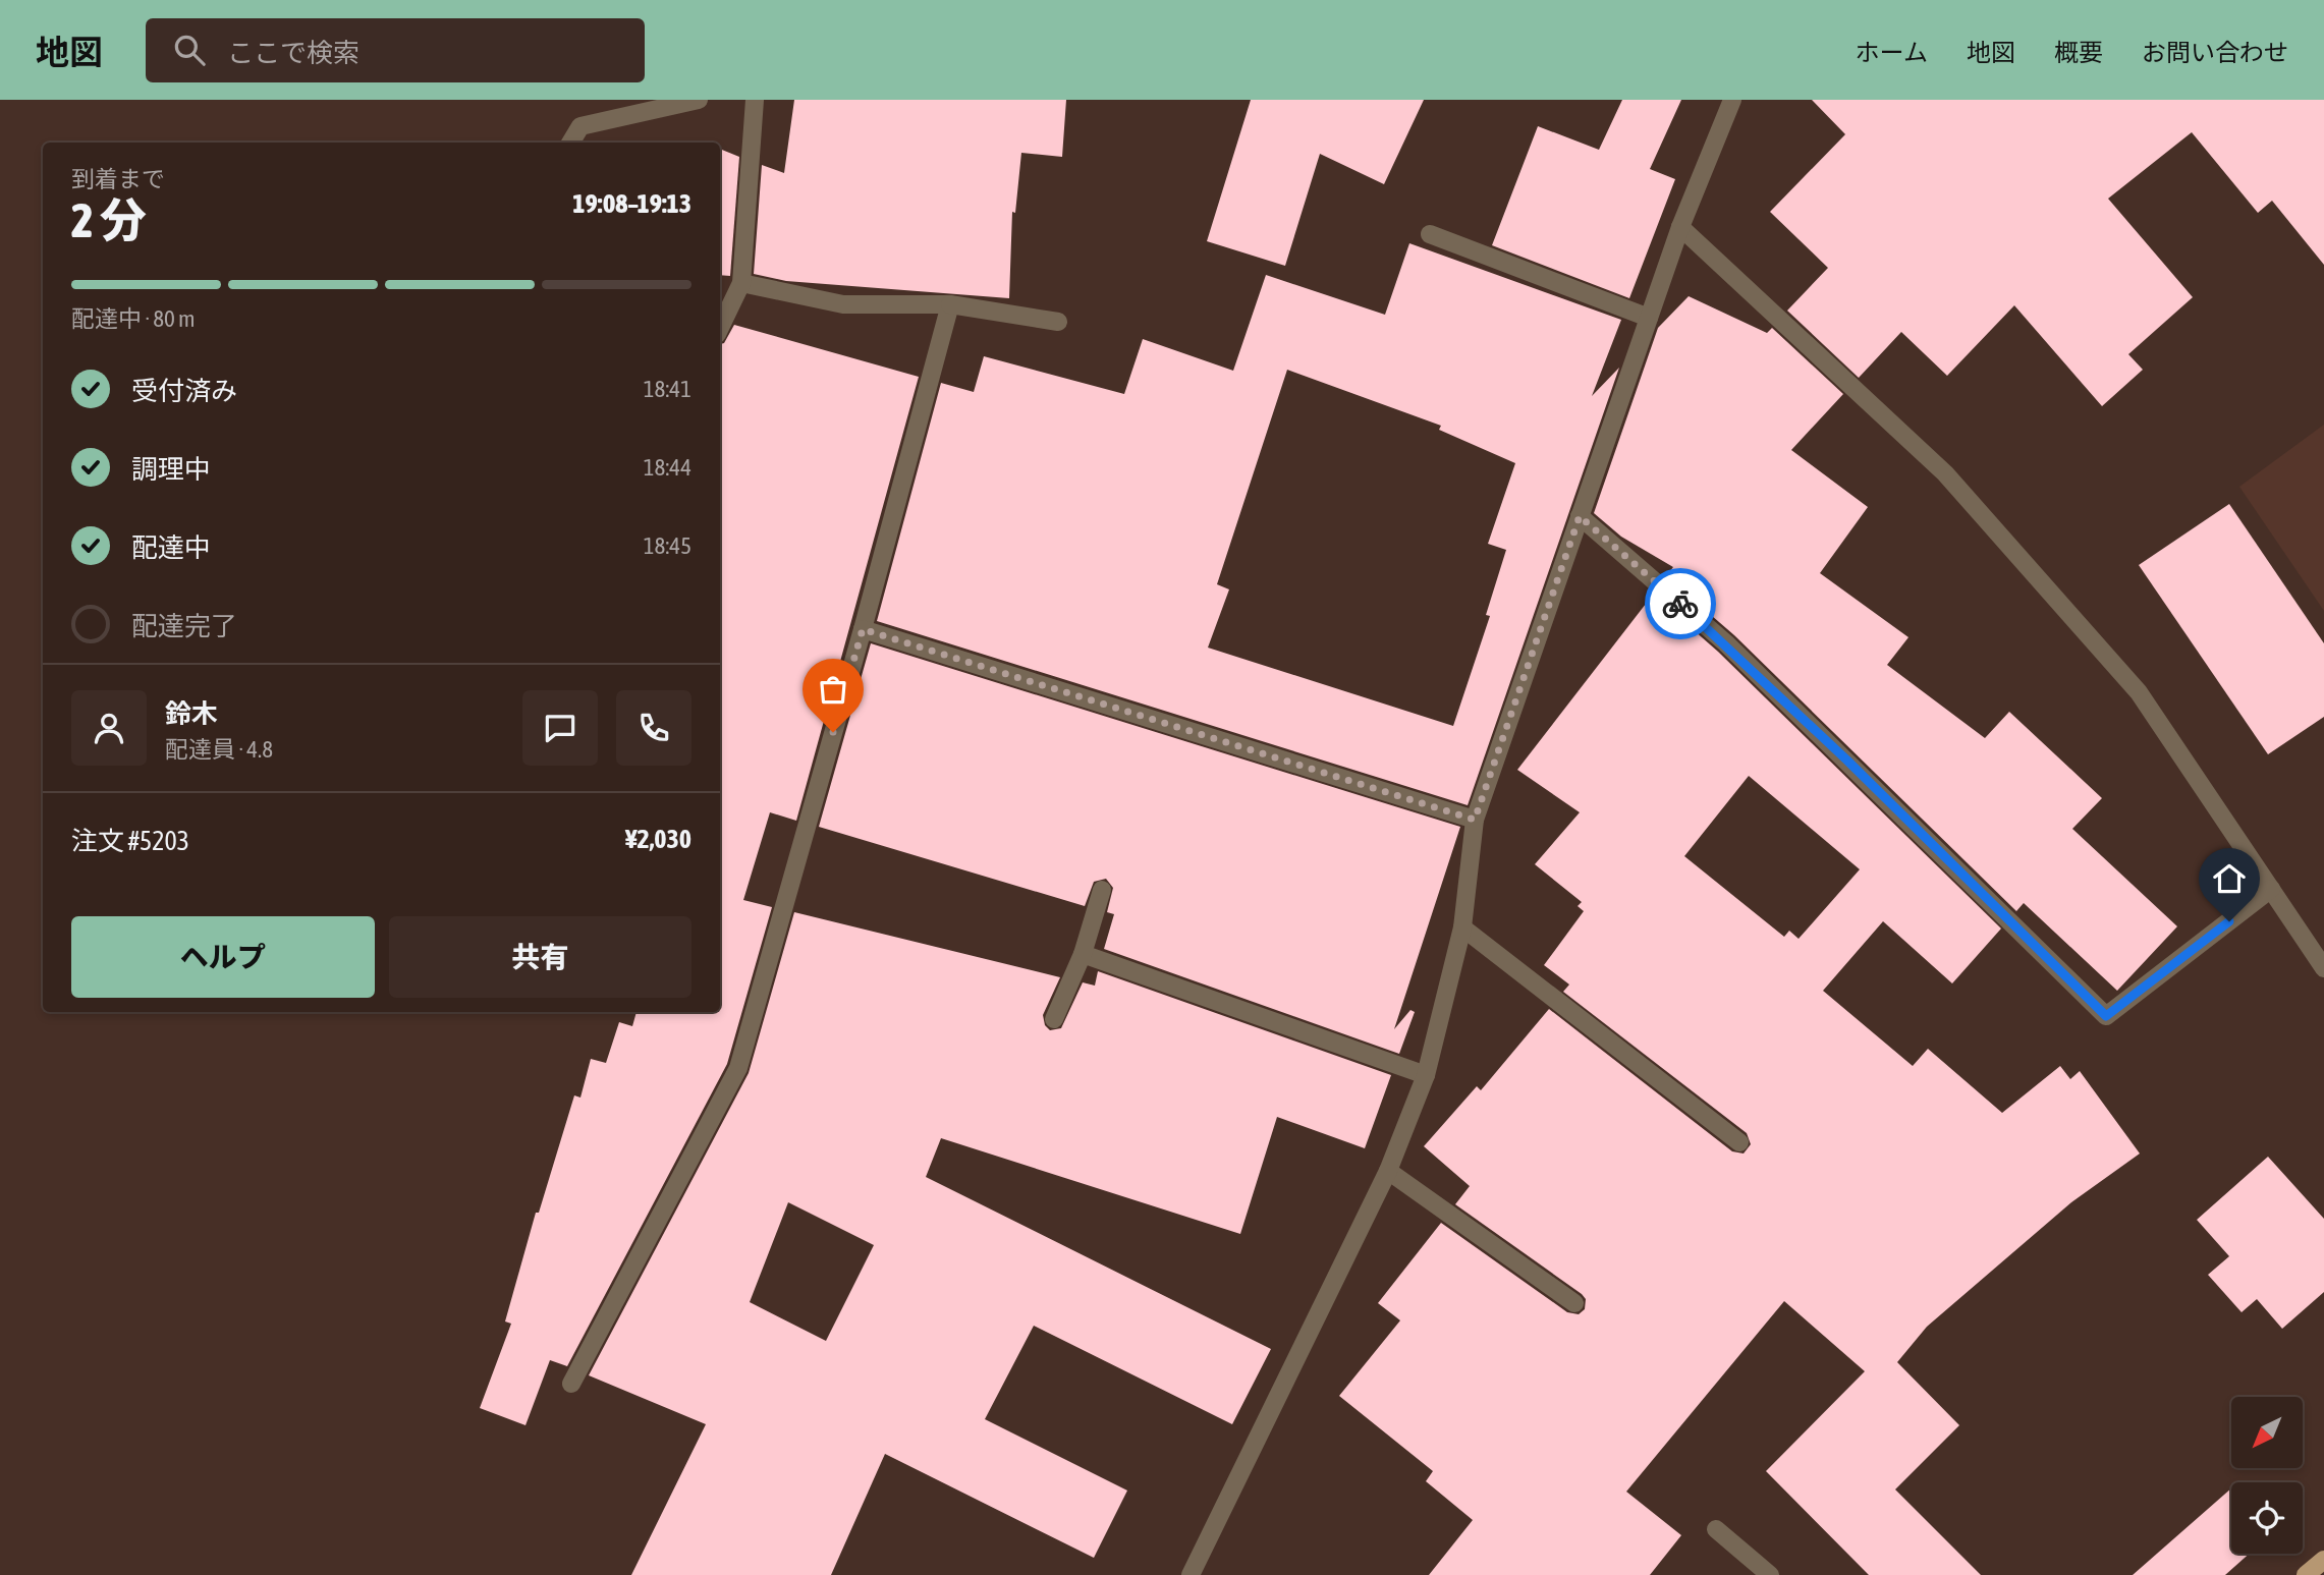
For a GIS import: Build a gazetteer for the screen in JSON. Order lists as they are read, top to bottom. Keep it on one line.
{"north":"bottom left","page":{"header":"地図","search":"ここで検索","nav":["ホーム","地図","概要","お問い合わせ"],"heading":["2 分","到着まで","19:08–19:13"],"panel":["鈴木","配達員 · 4.8","注文 #5203","¥2,030"],"bar":"配達中 · 80 m","list":[["受付済み","18:41"],["調理中","18:44"],["配達中","18:45"],"配達完了"],"buttons":["ヘルプ","共有"]}}
